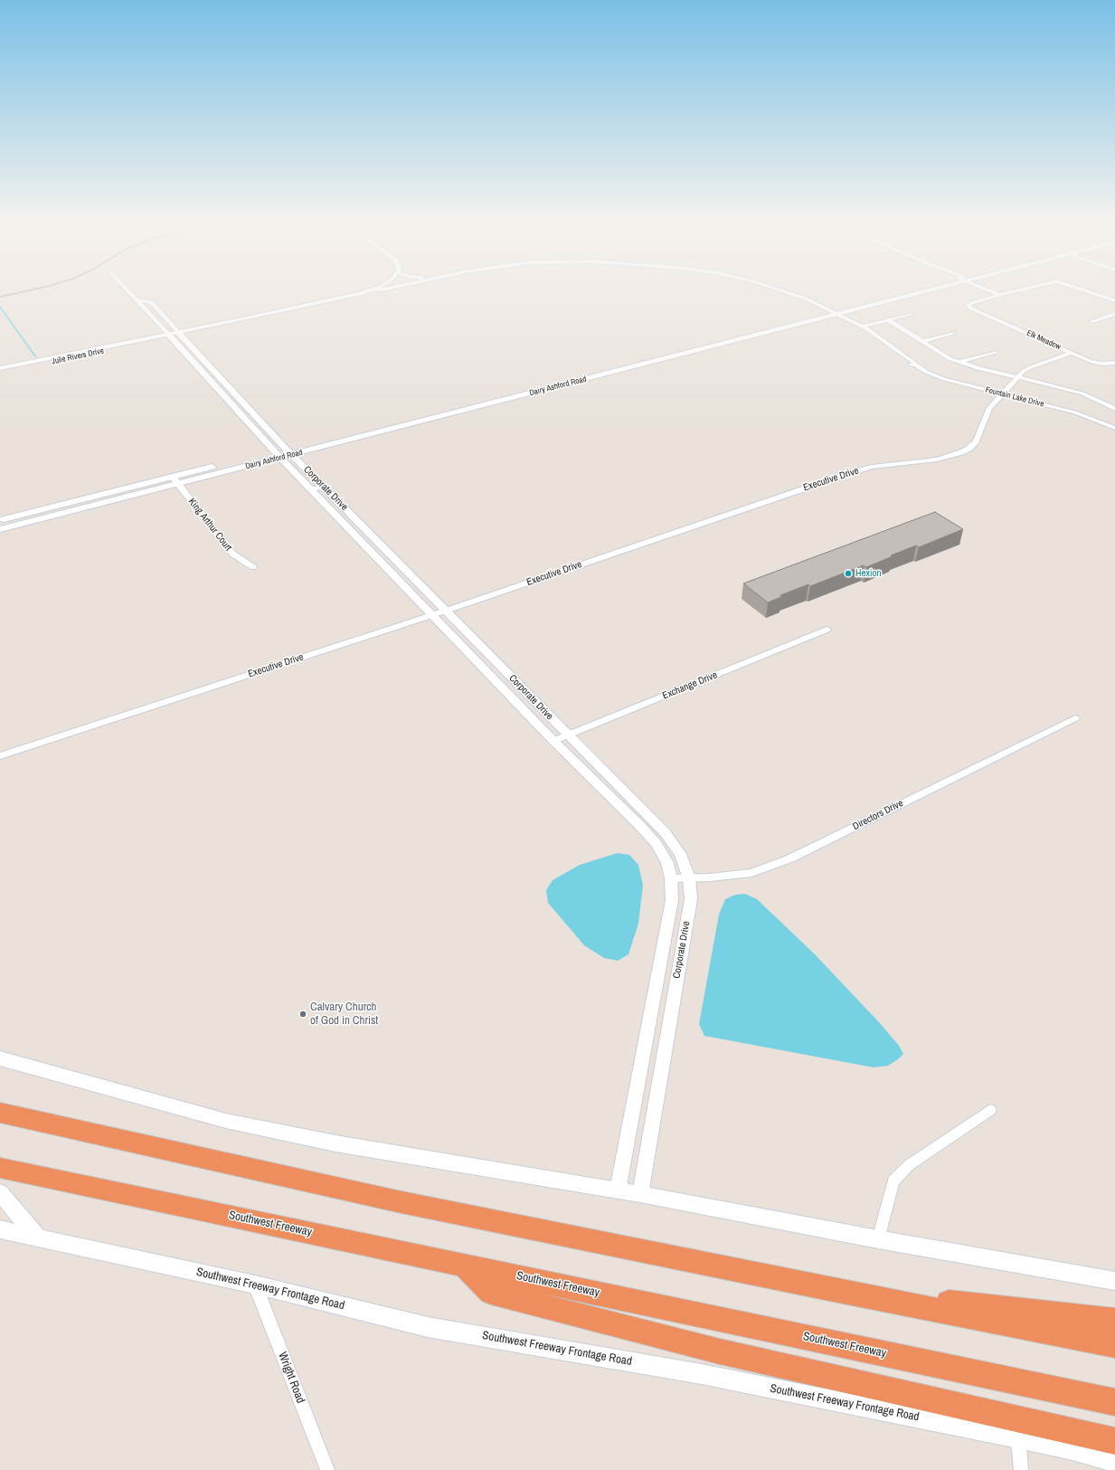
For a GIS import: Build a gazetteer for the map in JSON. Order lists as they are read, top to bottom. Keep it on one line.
{"streets":{"highway":["Southwest Freeway"],"main road":["Dairy Ashford Road","Southwest Freeway Frontage Road"],"street":["Elk Meadow","Julie Rivers Drive","Fountain Lake Drive","Executive Drive","Corporate Drive","King Arthur Court","Exchange Drive","Directors Drive","Wright Road"]},"crossings":[["Elk Meadow","Executive Drive"],["Julie Rivers Drive","Dairy Ashford Road"],["Julie Rivers Drive","Fountain Lake Drive"],["Julie Rivers Drive","Corporate Drive"],["Dairy Ashford Road","Fountain Lake Drive"],["Dairy Ashford Road","Corporate Drive"],["Dairy Ashford Road","King Arthur Court"],["Fountain Lake Drive","Executive Drive"],["Executive Drive","Corporate Drive"],["Corporate Drive","Exchange Drive"],["Corporate Drive","Directors Drive"],["Southwest Freeway Frontage Road","Wright Road"]],"places":["Hexion","Calvary Church of God in Christ"]}
